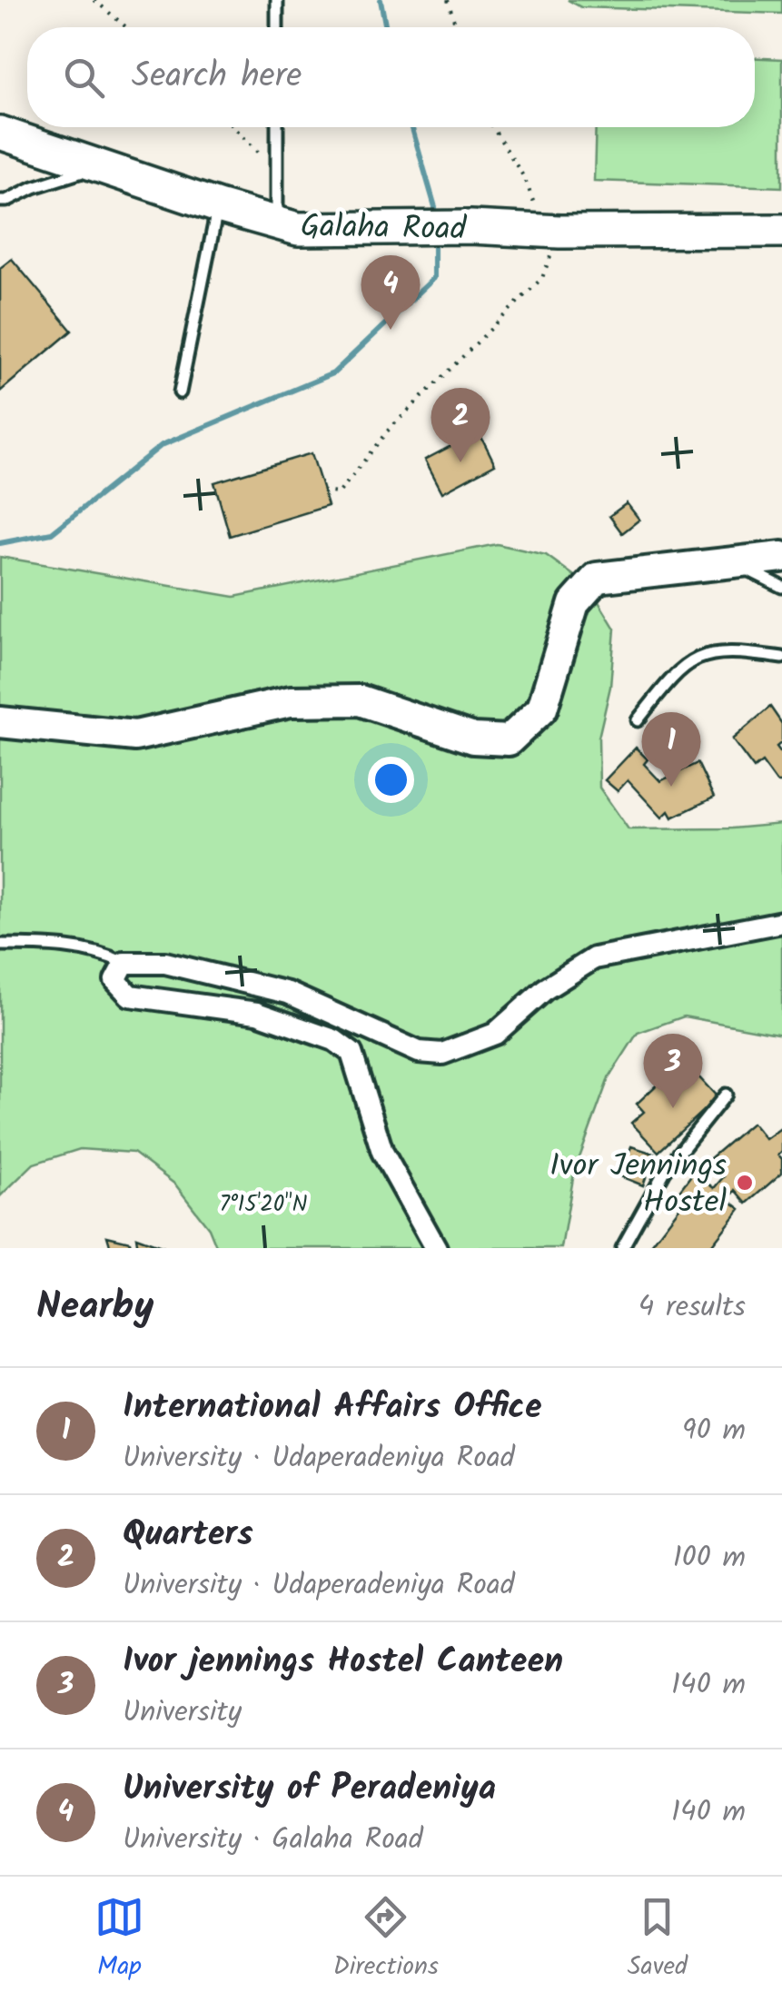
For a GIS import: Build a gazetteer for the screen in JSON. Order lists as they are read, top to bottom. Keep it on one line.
{"streets":{"main road":["Galaha Road"]},"places":["Ivor Jennings Hostel"],"page":{"search":"Search here","pins":["4","2","1","3"],"heading":["Nearby","4 results"],"list":[{"mark":"1","name":"International Affairs Office","note":"University · Udaperadeniya Road","value":"90 m"},{"mark":"2","name":"Quarters","note":"University · Udaperadeniya Road","value":"100 m"},{"mark":"3","name":"Ivor jennings Hostel Canteen","note":"University","value":"140 m"},{"mark":"4","name":"University of Peradeniya","note":"University · Galaha Road","value":"140 m"}],"nav":["Map","Directions","Saved"]},"coordinates":["7°15'20\"N"]}
